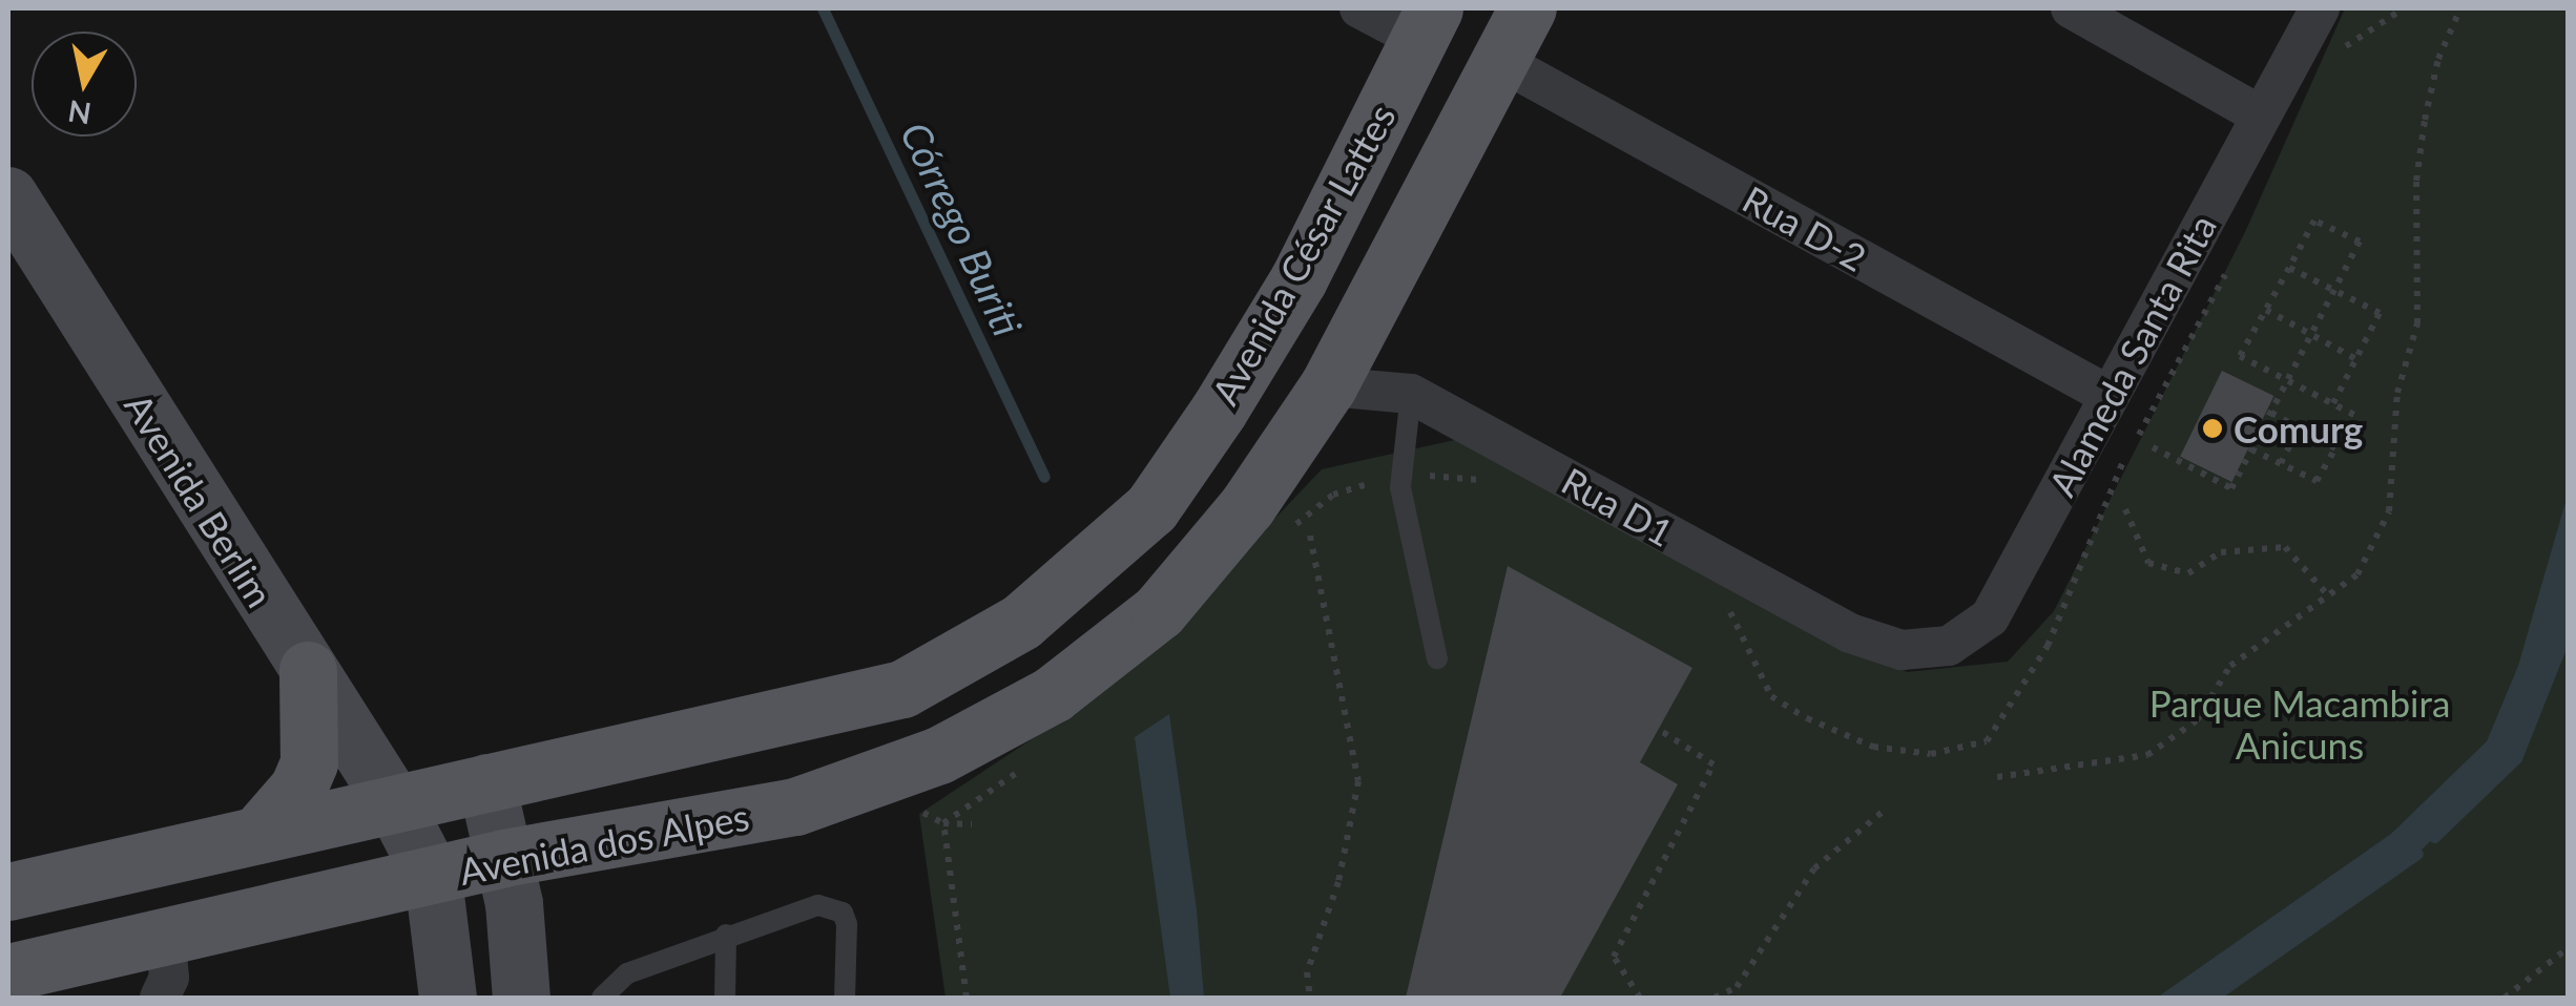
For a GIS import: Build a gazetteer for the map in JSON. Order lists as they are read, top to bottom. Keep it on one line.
{"streets":{"main road":["Avenida César Lattes","Avenida Berlim","Avenida dos Alpes"],"street":["Rua D-2","Alameda Santa Rita","Rua D1"]},"crossings":[["Rua D-2","Alameda Santa Rita"],["Alameda Santa Rita","Rua D1"],["Avenida Berlim","Avenida dos Alpes"],["Rua D1","Avenida dos Alpes"]],"water":["Córrego Buriti"],"parks":["Parque Macambira Anicuns"],"places":["Comurg"],"north":"bottom"}
